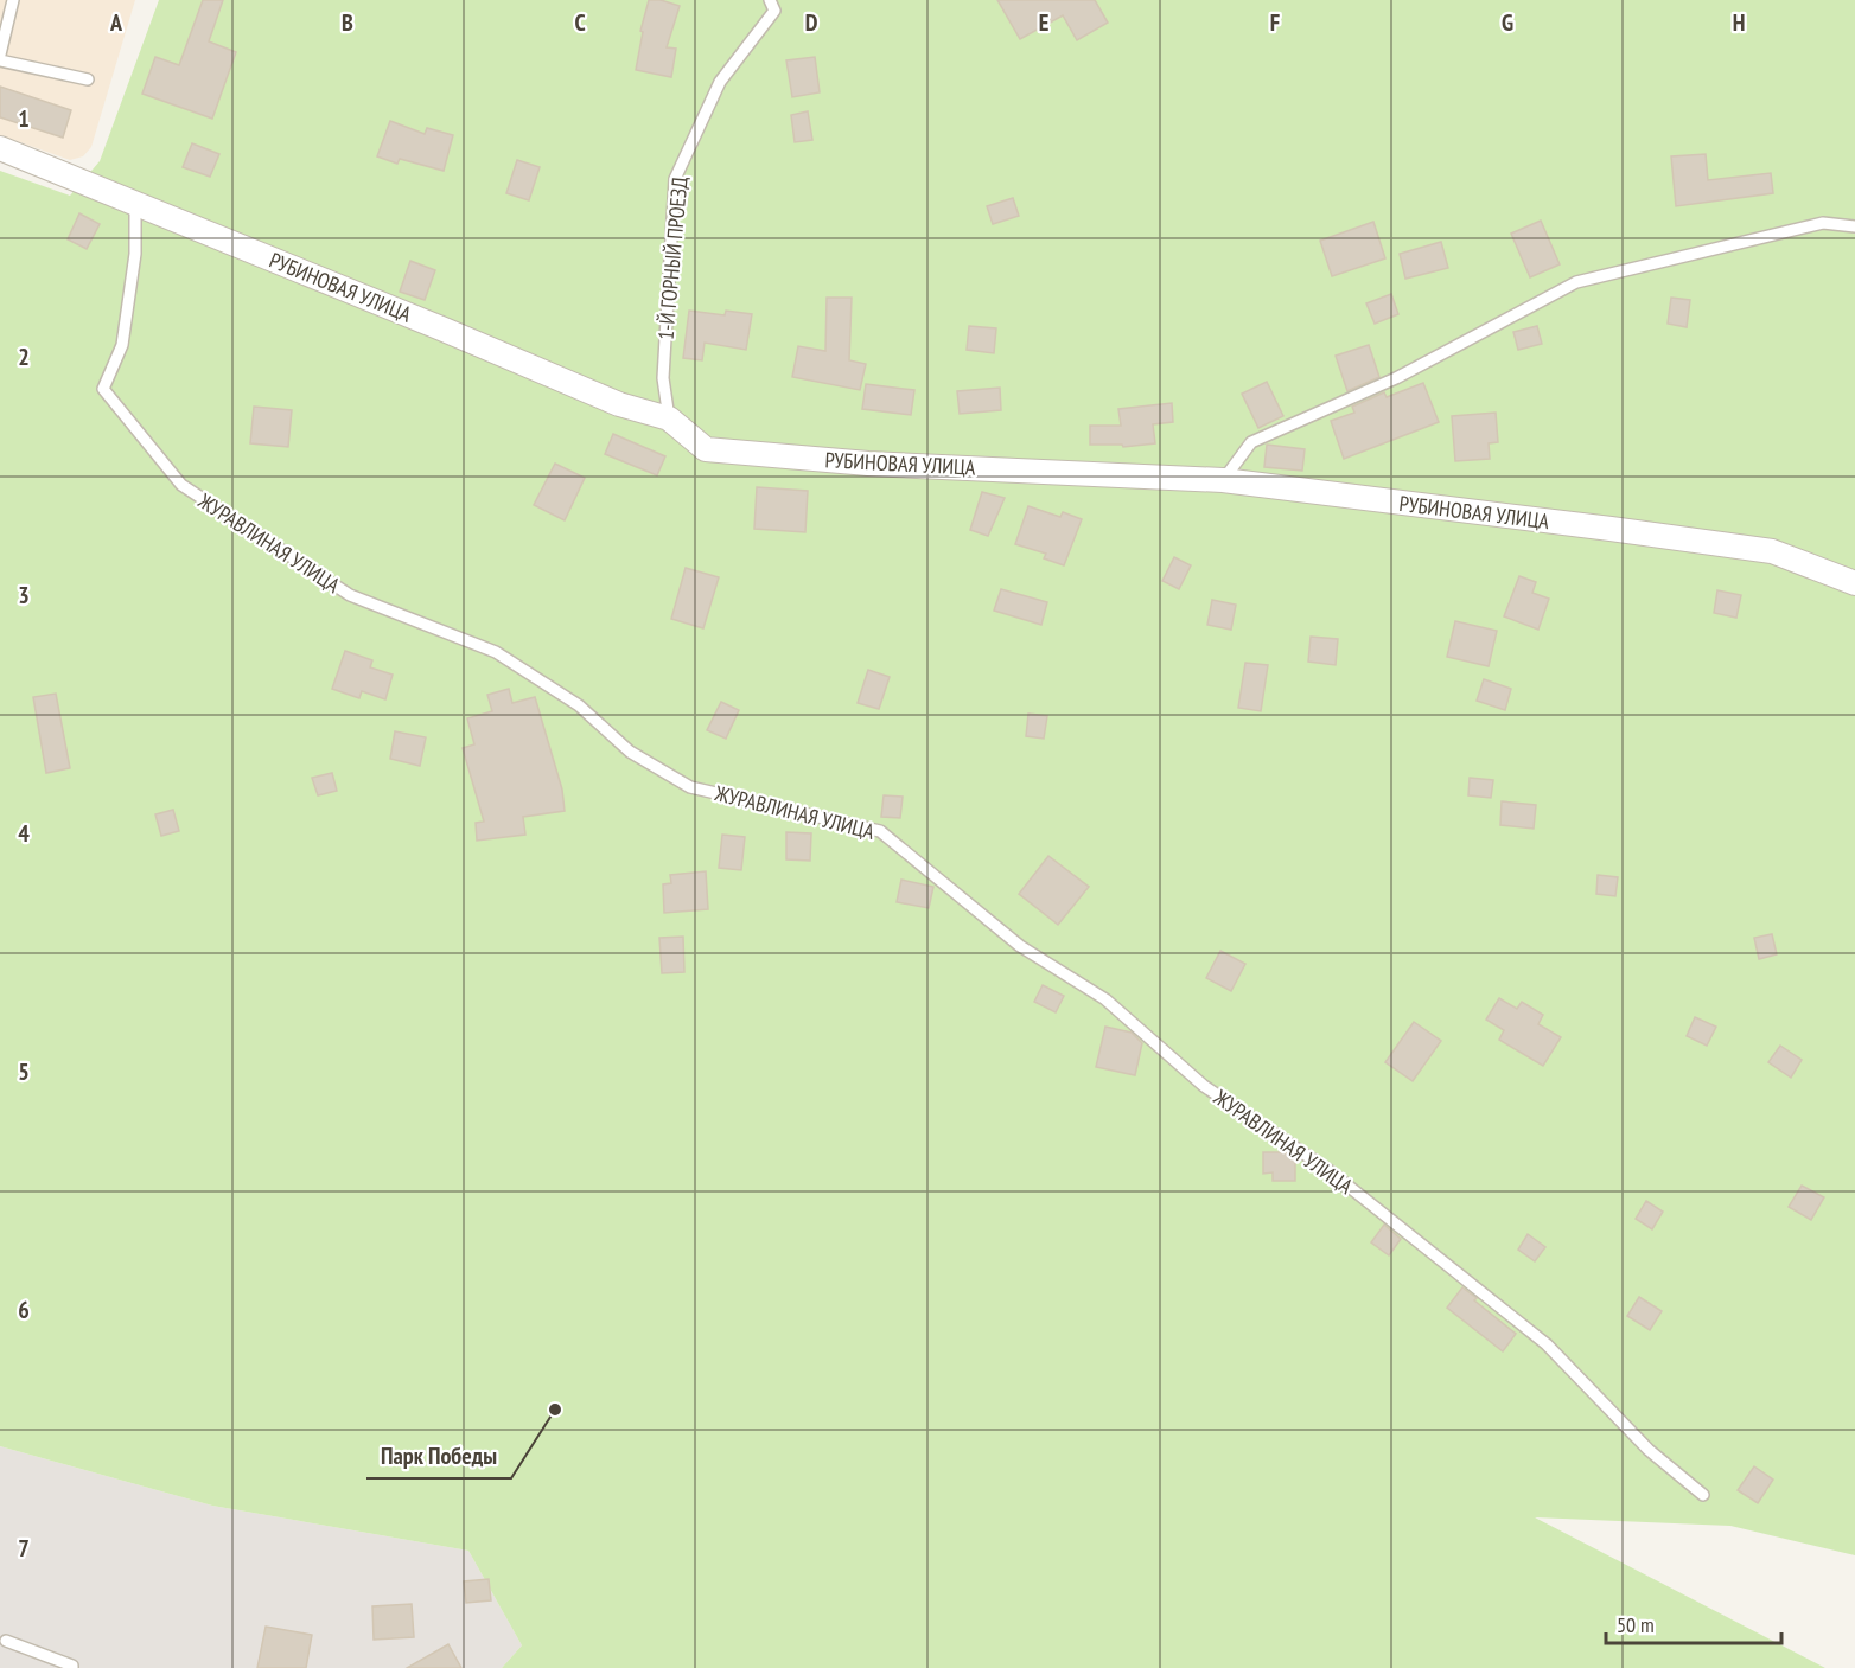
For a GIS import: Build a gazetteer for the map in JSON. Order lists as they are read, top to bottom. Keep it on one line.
{"streets":{"street":["РУБИНОВАЯ УЛИЦА"],"lane":["1-Й ГОРНЫЙ ПРОЕЗД","ЖУРАВЛИНАЯ УЛИЦА"]},"crossings":[["1-Й ГОРНЫЙ ПРОЕЗД","РУБИНОВАЯ УЛИЦА"],["РУБИНОВАЯ УЛИЦА","ЖУРАВЛИНАЯ УЛИЦА"]],"places":["Парк Победы"],"scale_bar":"50 m","grid":{"columns":["A","B","C","D","E","F","G","H"],"rows":["1","2","3","4","5","6","7"]}}
